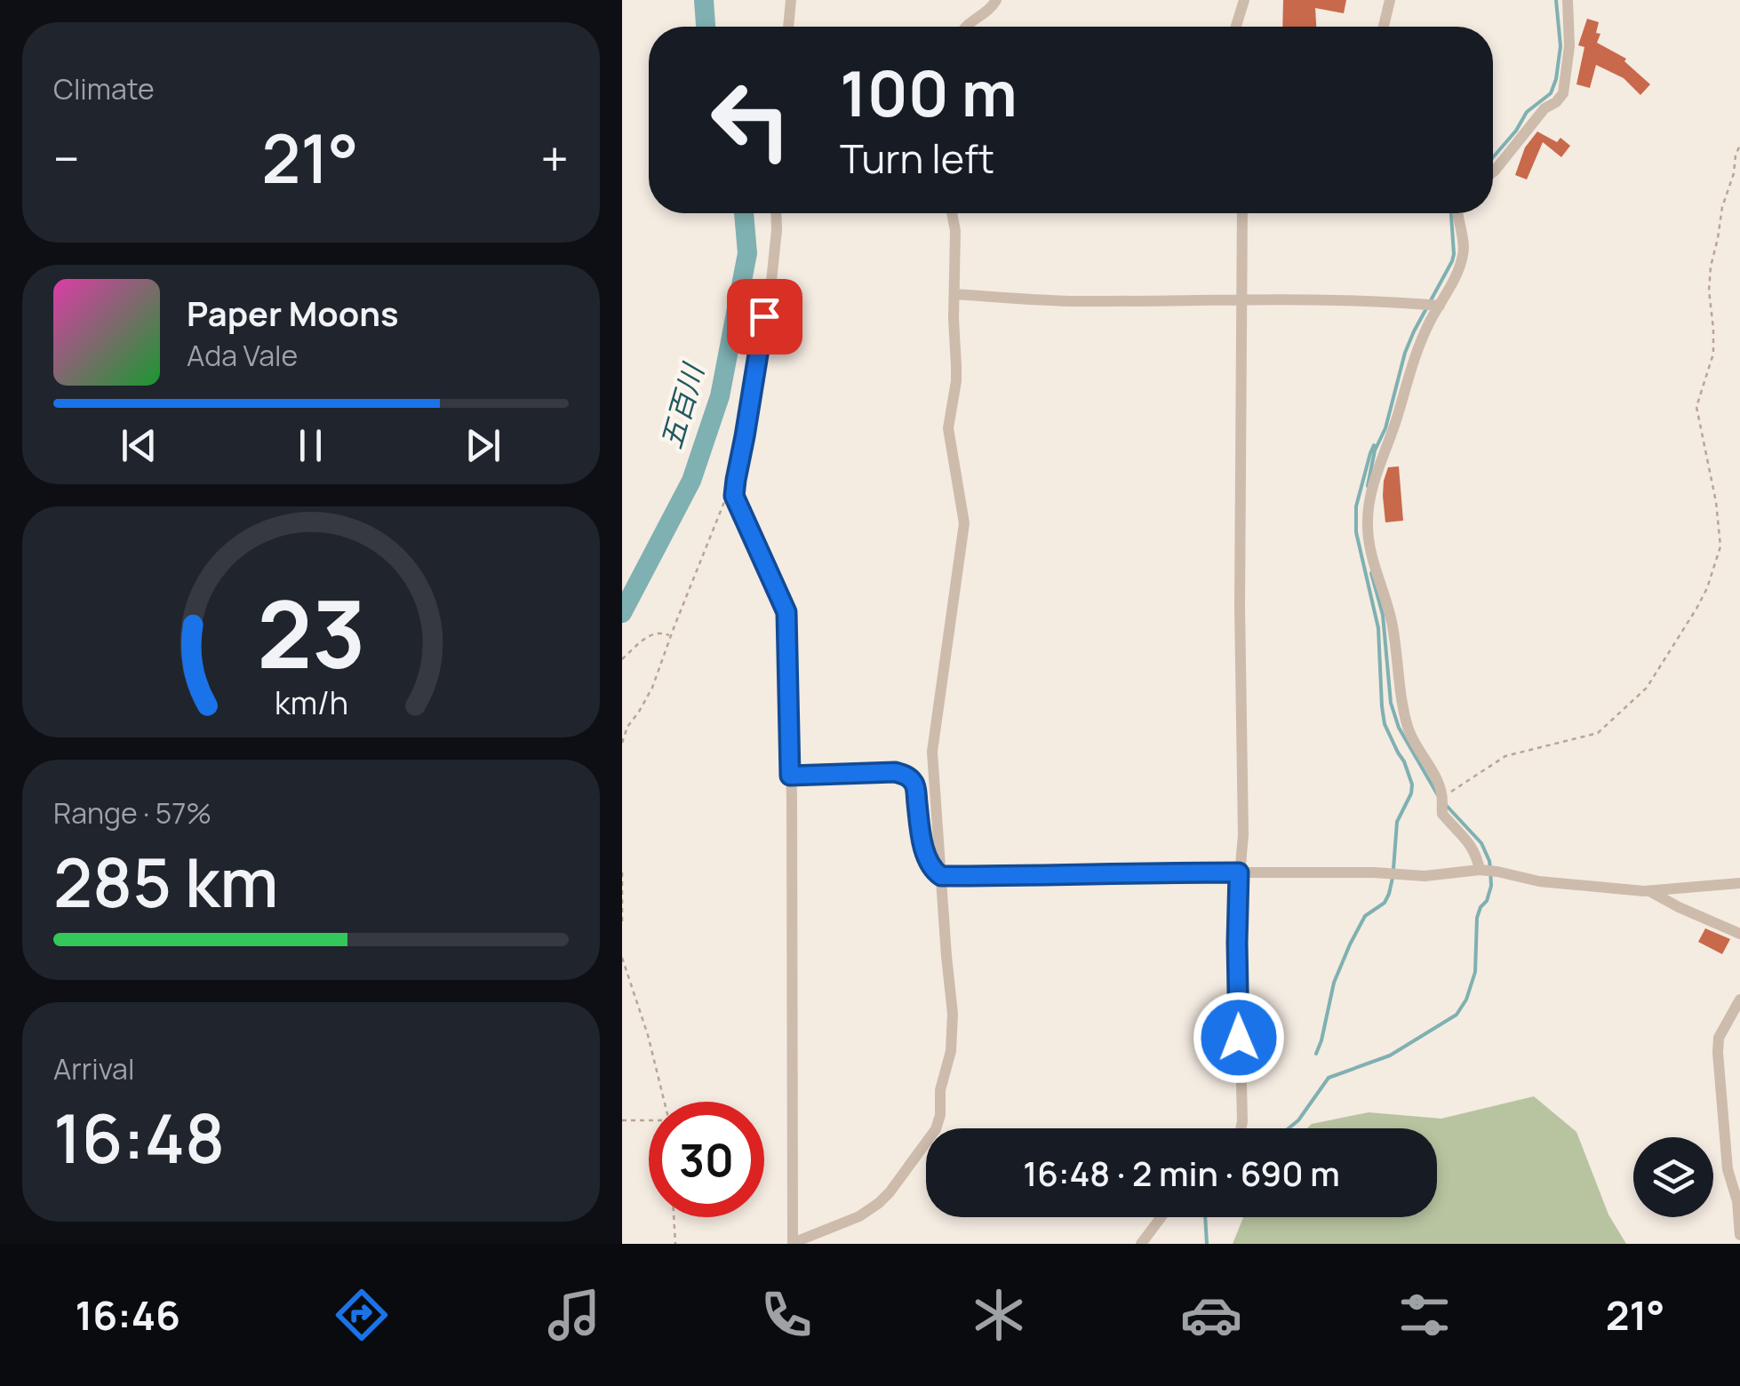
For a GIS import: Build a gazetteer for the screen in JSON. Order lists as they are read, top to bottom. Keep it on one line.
{"water":["五百川"],"page":{"tile":["Climate",["Range · 57%","285 km"],["Arrival","16:48"]],"turn":["100 m","Turn left"],"heat":["−","21°","+"],"song":["Paper Moons","Ada Vale"],"limit":"30","trip":"16:48 · 2 min · 690 m","tabs":["16:46","21°"],"gauge":["23","km/h"]}}
